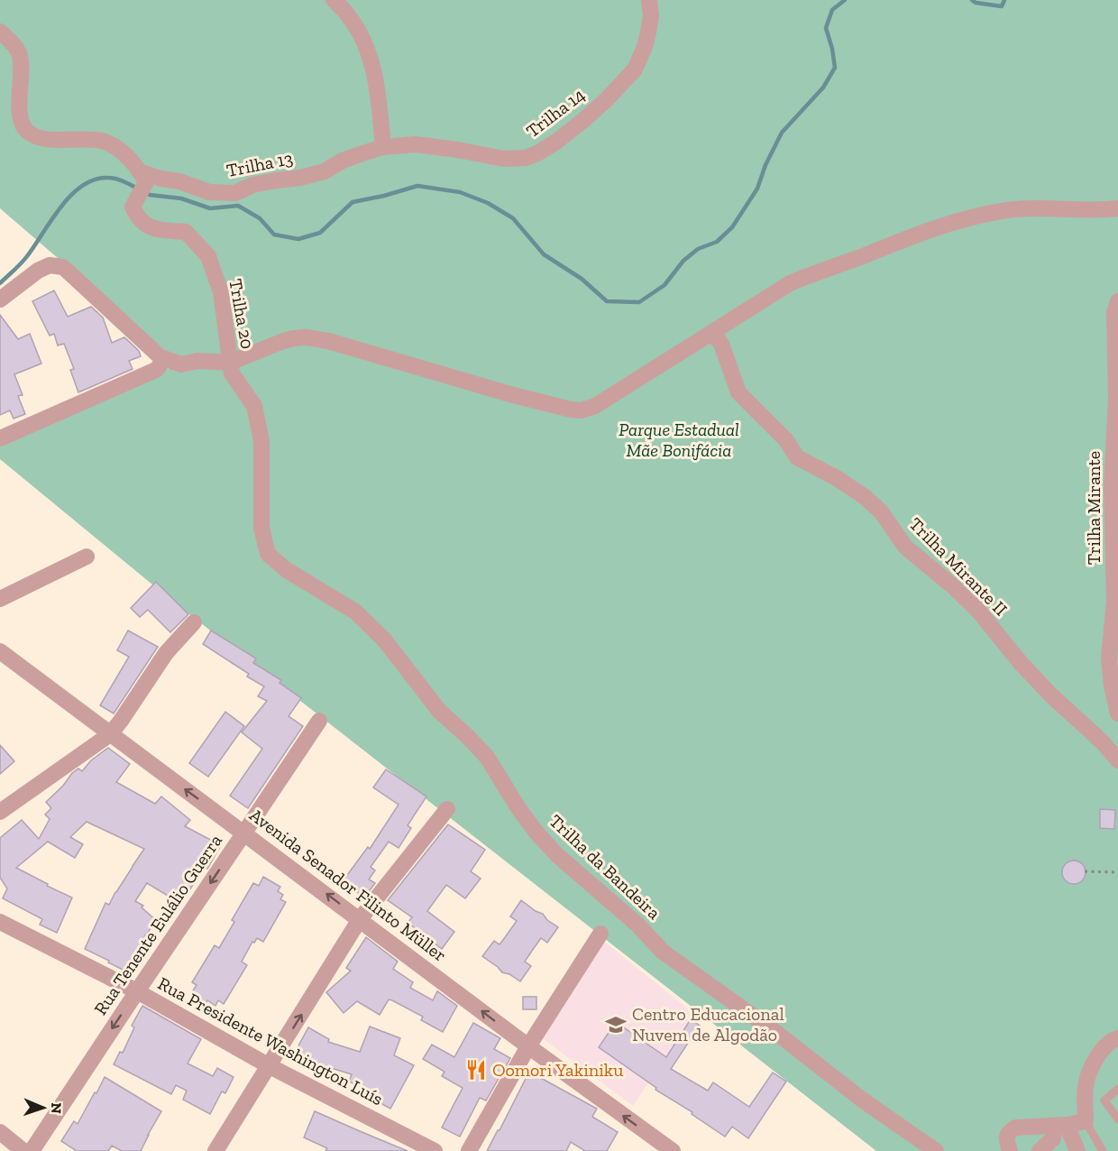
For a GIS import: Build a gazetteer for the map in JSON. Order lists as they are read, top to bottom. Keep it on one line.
{"streets":{"street":["Trilha 14","Trilha 13","Trilha 20","Trilha Mirante","Trilha Mirante II","Trilha da Bandeira","Avenida Senador Filinto Müller","Rua Tenente Eulálio Guerra","Rua Presidente Washington Luís"]},"crossings":[["Trilha 14","Trilha 13"],["Trilha 13","Trilha 20"],["Trilha 20","Trilha da Bandeira"],["Avenida Senador Filinto Müller","Rua Tenente Eulálio Guerra"],["Rua Tenente Eulálio Guerra","Rua Presidente Washington Luís"]],"one_way":["Avenida Senador Filinto Müller","Rua Tenente Eulálio Guerra"],"parks":["Parque Estadual Mãe Bonifácia"],"places":{"school or university":["Centro Educacional Nuvem de Algodão"],"restaurant":["Oomori Yakiniku"]},"north":"right"}
